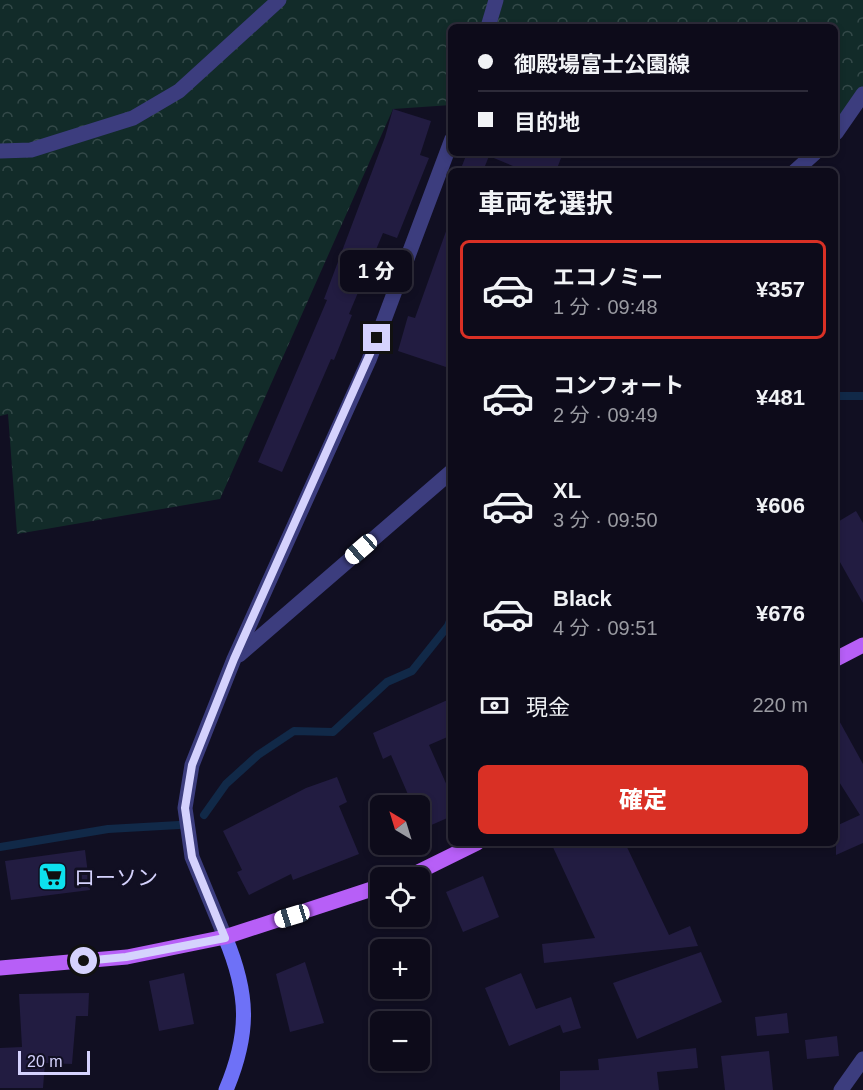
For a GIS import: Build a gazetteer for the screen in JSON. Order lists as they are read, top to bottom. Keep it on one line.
{"places":{"supermarket":["ローソン"]},"scale_bar":"20 m","north":"top left","page":{"banner":["御殿場富士公園線","目的地"],"heading":"車両を選択","list":[{"name":"エコノミー","note":"1 分 · 09:48","value":"¥357"},{"name":"コンフォート","note":"2 分 · 09:49","value":"¥481"},{"name":"XL","note":"3 分 · 09:50","value":"¥606"},{"name":"Black","note":"4 分 · 09:51","value":"¥676"}],"bubble":"1 分","pay":["現金","220 m"],"buttons":"確定","map_buttons":["+","−"],"scale":"20 m"}}
